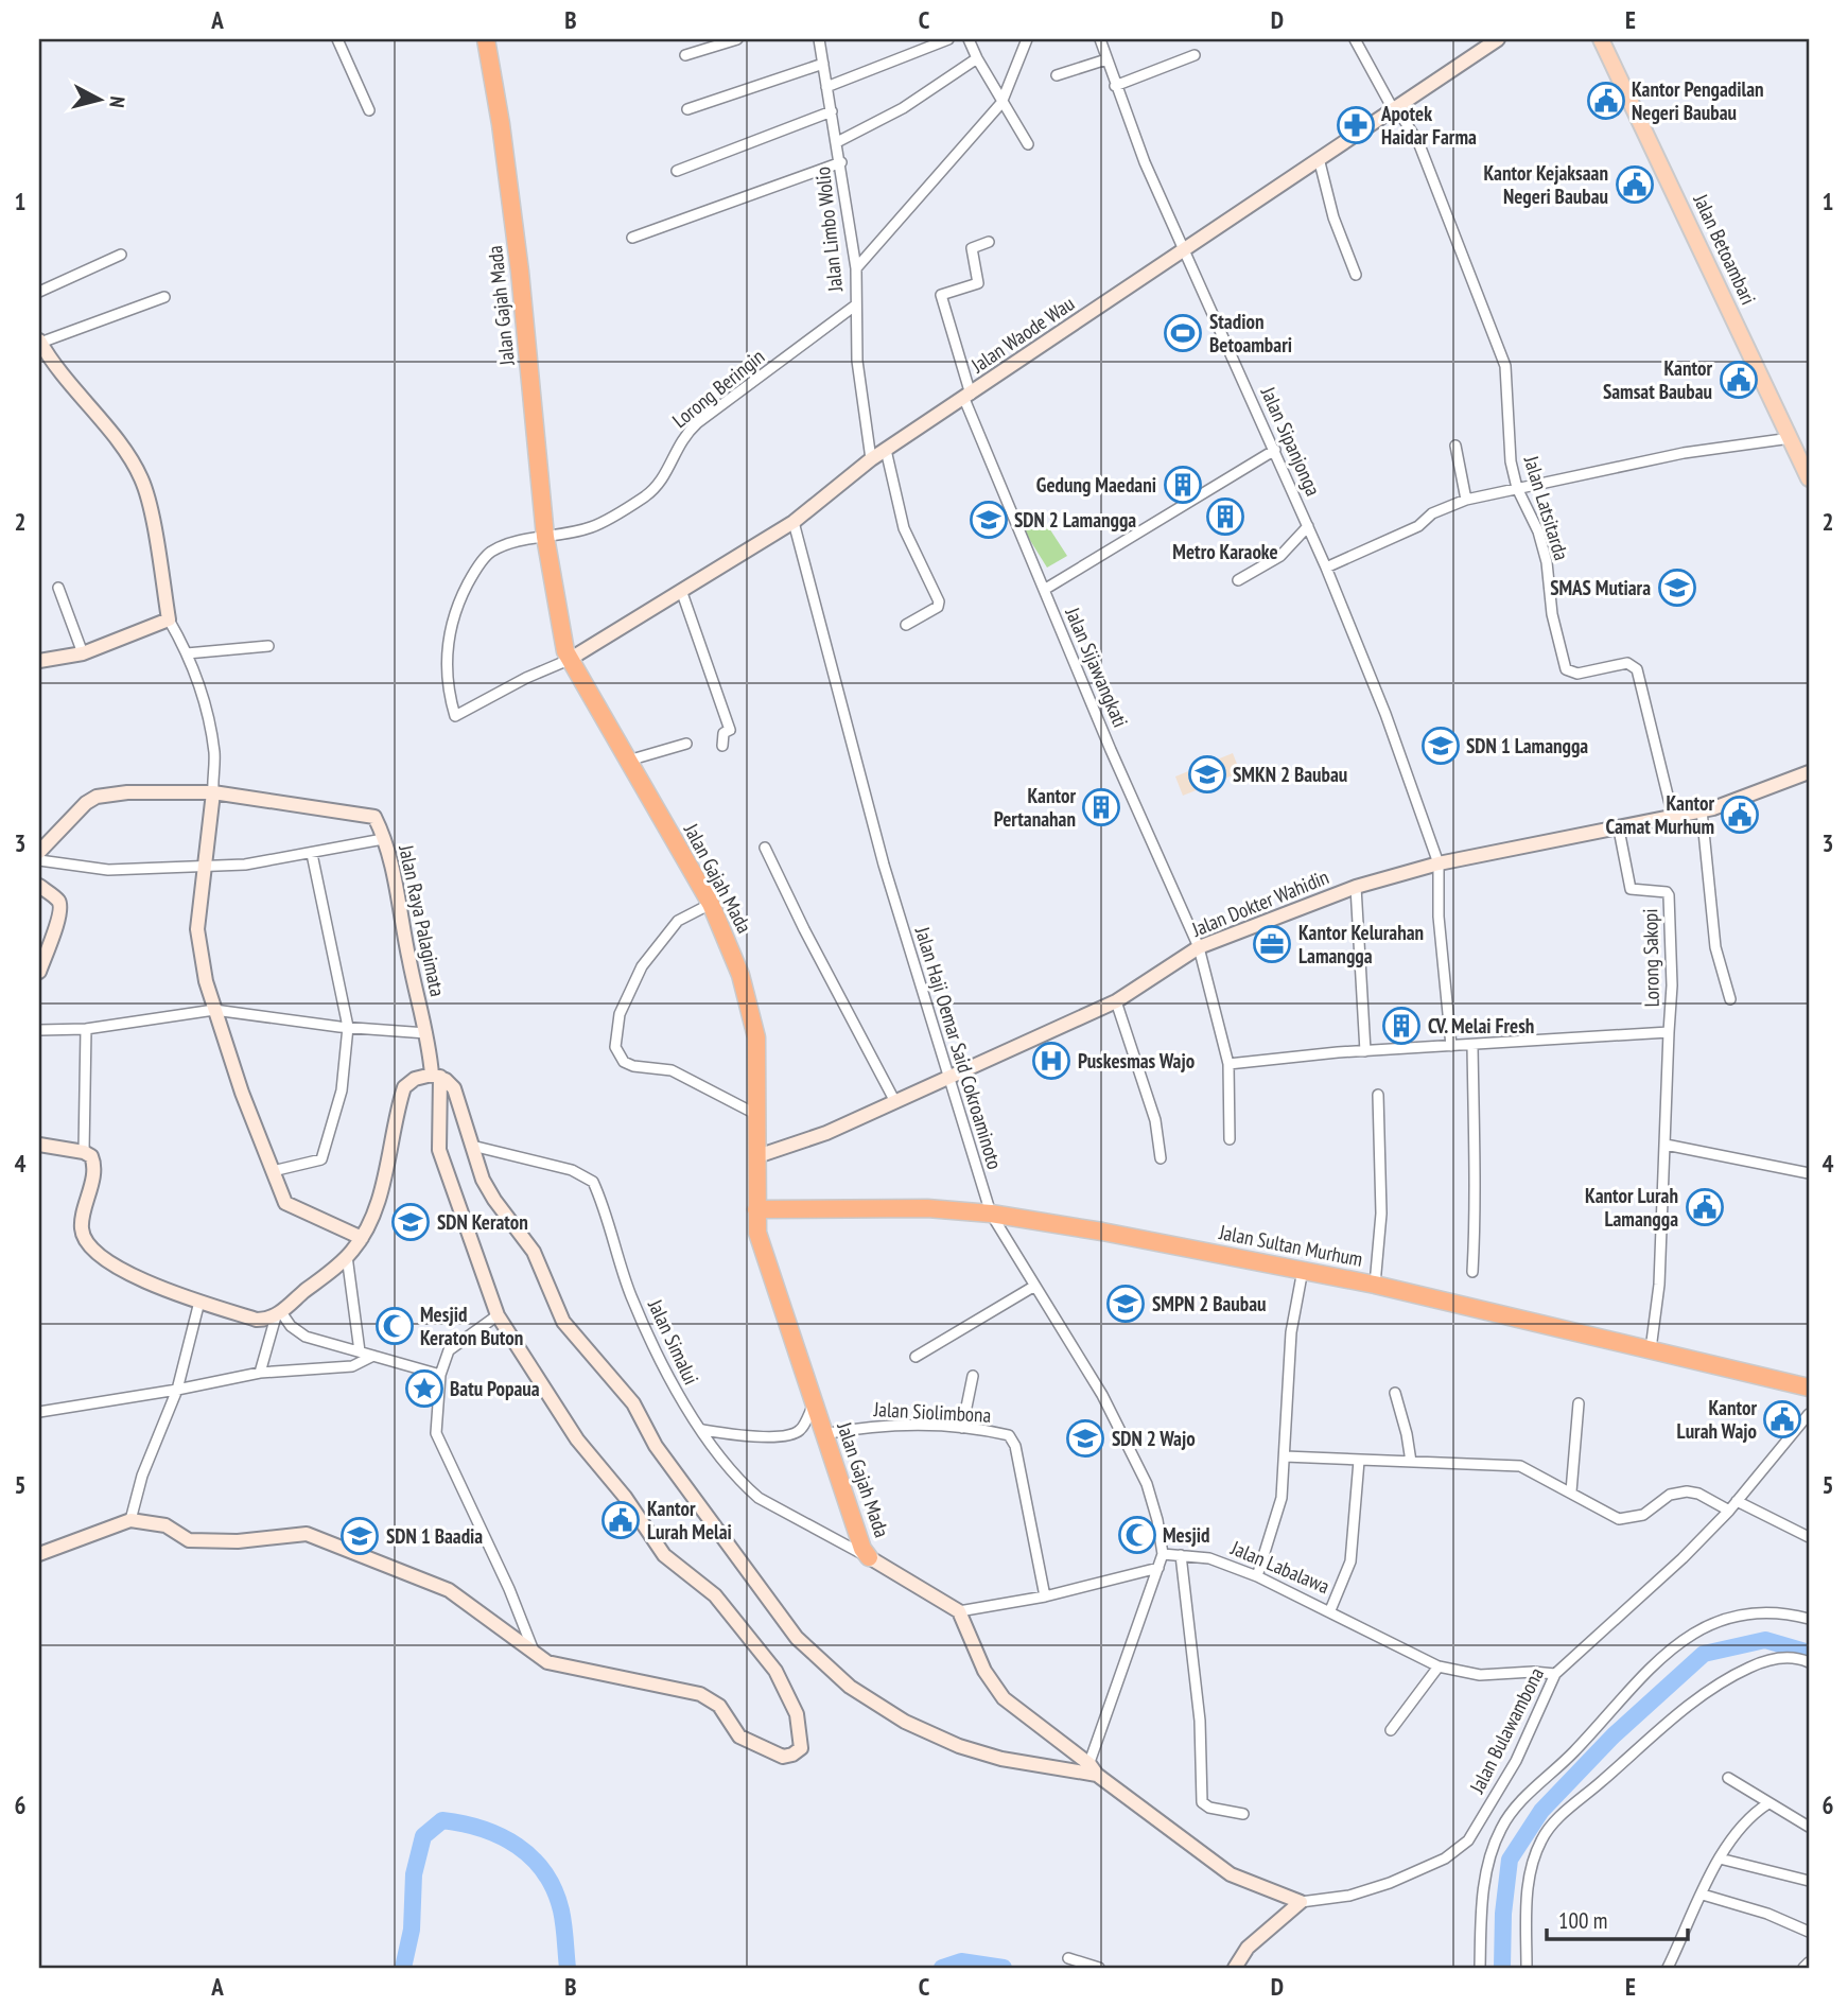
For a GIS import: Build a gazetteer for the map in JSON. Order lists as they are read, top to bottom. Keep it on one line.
{"streets":{"highway":["Jalan Gajah Mada","Jalan Sultan Murhum"],"main road":["Jalan Betoambari"],"street":["Jalan Limbo Wolio","Jalan Waode Wau","Lorong Beringin","Jalan Sipanjonga","Jalan Latsitarda","Jalan Sijawangkati","Jalan Dokter Wahidin","Jalan Raya Palagimata","Lorong Sakopi","Jalan Haji Oemar Said Cokroaminoto","Jalan Simalui","Jalan Siolimbona","Jalan Labalawa","Jalan Bulawambona"]},"crossings":[["Jalan Limbo Wolio","Jalan Waode Wau"],["Jalan Limbo Wolio","Lorong Beringin"],["Jalan Gajah Mada","Jalan Waode Wau"],["Jalan Gajah Mada","Lorong Beringin"],["Jalan Gajah Mada","Jalan Dokter Wahidin"],["Jalan Gajah Mada","Jalan Sultan Murhum"],["Jalan Gajah Mada","Jalan Simalui"],["Jalan Gajah Mada","Jalan Siolimbona"],["Jalan Waode Wau","Lorong Beringin"],["Jalan Waode Wau","Jalan Sipanjonga"],["Jalan Waode Wau","Jalan Latsitarda"],["Jalan Waode Wau","Jalan Sijawangkati"],["Jalan Waode Wau","Jalan Haji Oemar Said Cokroaminoto"],["Jalan Sipanjonga","Jalan Dokter Wahidin"],["Jalan Latsitarda","Jalan Dokter Wahidin"],["Jalan Sijawangkati","Jalan Dokter Wahidin"],["Jalan Dokter Wahidin","Lorong Sakopi"],["Jalan Dokter Wahidin","Jalan Haji Oemar Said Cokroaminoto"],["Jalan Haji Oemar Said Cokroaminoto","Jalan Sultan Murhum"],["Jalan Haji Oemar Said Cokroaminoto","Jalan Labalawa"],["Jalan Labalawa","Jalan Bulawambona"]],"places":{"public building":["Kantor Pengadilan Negeri Baubau","Kantor Kejaksaan Negeri Baubau","Kantor Samsat Baubau","Kantor Camat Murhum","Kantor Lurah Lamangga","Kantor Lurah Wajo","Kantor Lurah Melai"],"pharmacy":["Apotek Haidar Farma"],"sports":["Stadion Betoambari"],"building":["Gedung Maedani","Metro Karaoke","Kantor Pertanahan","CV. Melai Fresh"],"school or university":["SDN 2 Lamangga","SMAS Mutiara","SDN 1 Lamangga","SMKN 2 Baubau","SDN Keraton","SMPN 2 Baubau","SDN 2 Wajo","SDN 1 Baadia"],"office":["Kantor Kelurahan Lamangga"],"hospital":["Puskesmas Wajo"],"mosque":["Mesjid Keraton Buton","Mesjid"],"place":["Batu Popaua"]},"scale_bar":"100 m","north":"right","grid":{"columns":["A","B","C","D","E"],"rows":["1","2","3","4","5","6"]}}
